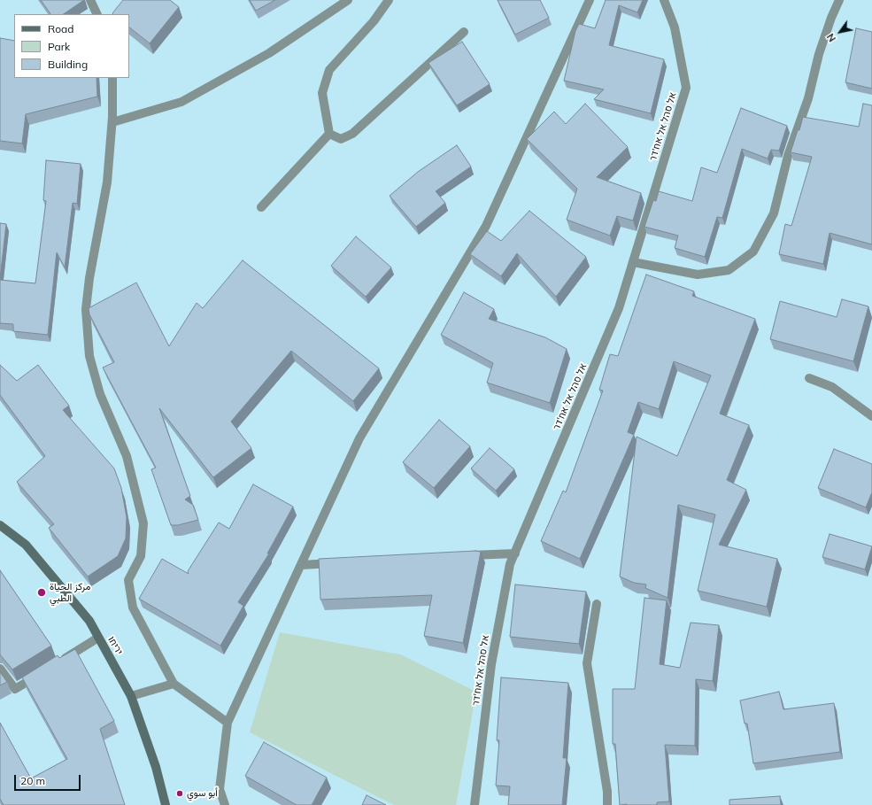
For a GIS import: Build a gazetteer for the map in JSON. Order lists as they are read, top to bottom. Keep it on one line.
{"streets":{"main road":["יריחו"],"street":["אל סהל אל אח'דר"]},"places":["مركز الحياة الطبي","أبو سوي"],"legend":["Road","Park","Building"],"scale_bar":"20 m","north":"bottom left"}
